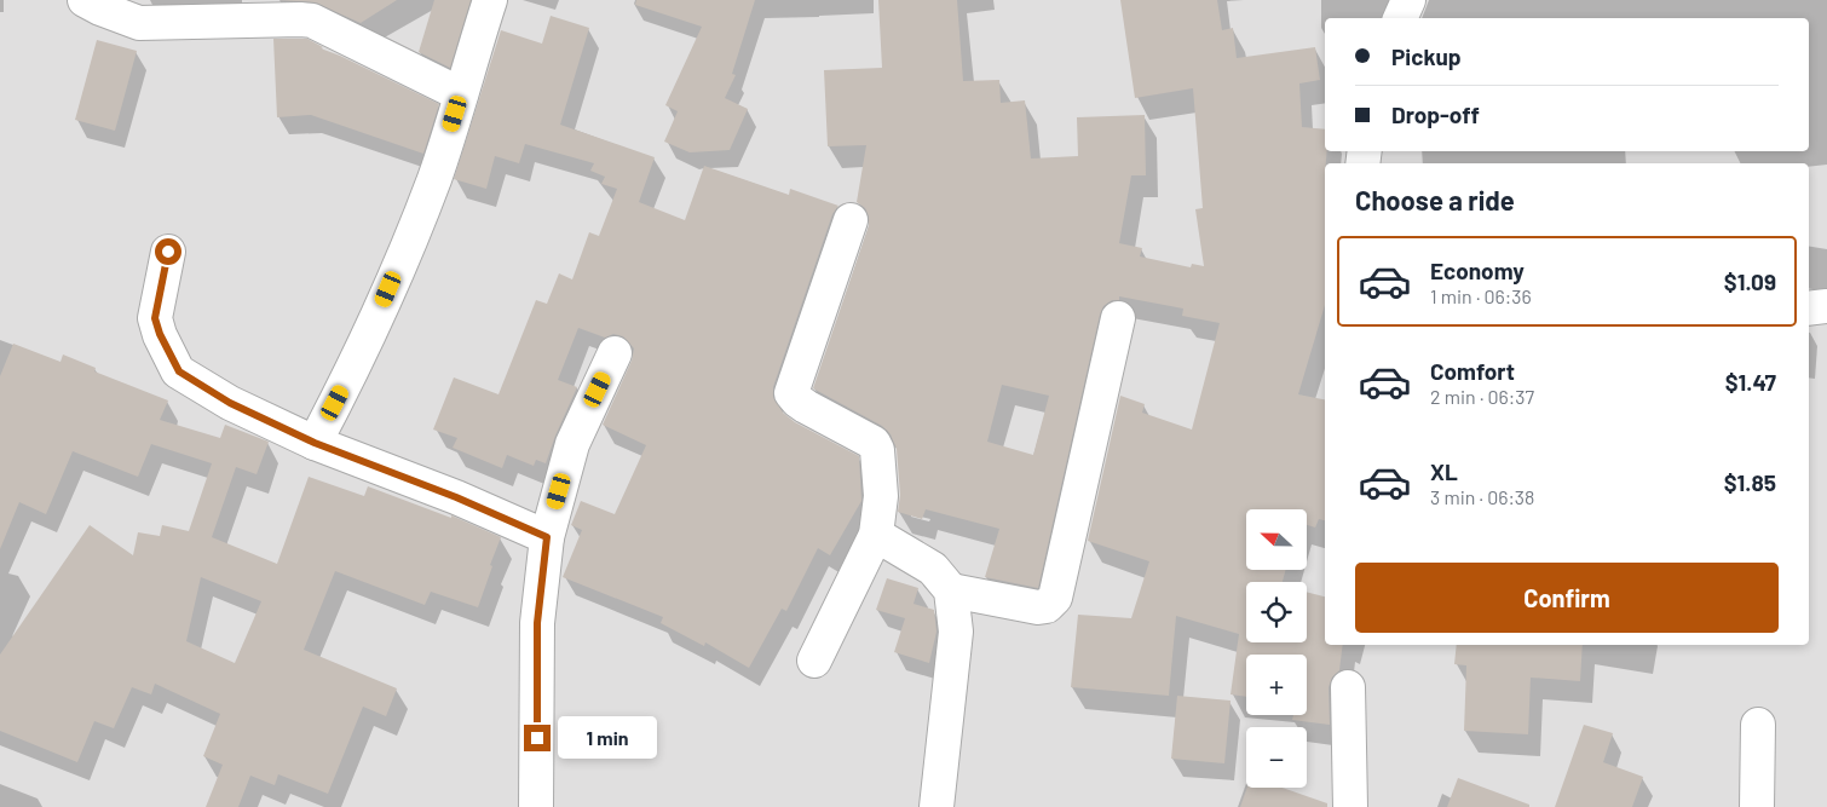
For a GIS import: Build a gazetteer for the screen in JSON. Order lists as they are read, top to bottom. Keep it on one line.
{"north":"left","page":{"banner":["Pickup","Drop-off"],"heading":"Choose a ride","list":[{"name":"Economy","note":"1 min · 06:36","value":"$1.09"},{"name":"Comfort","note":"2 min · 06:37","value":"$1.47"},{"name":"XL","note":"3 min · 06:38","value":"$1.85"}],"map_buttons":["+","−"],"buttons":"Confirm","bubble":"1 min"}}
